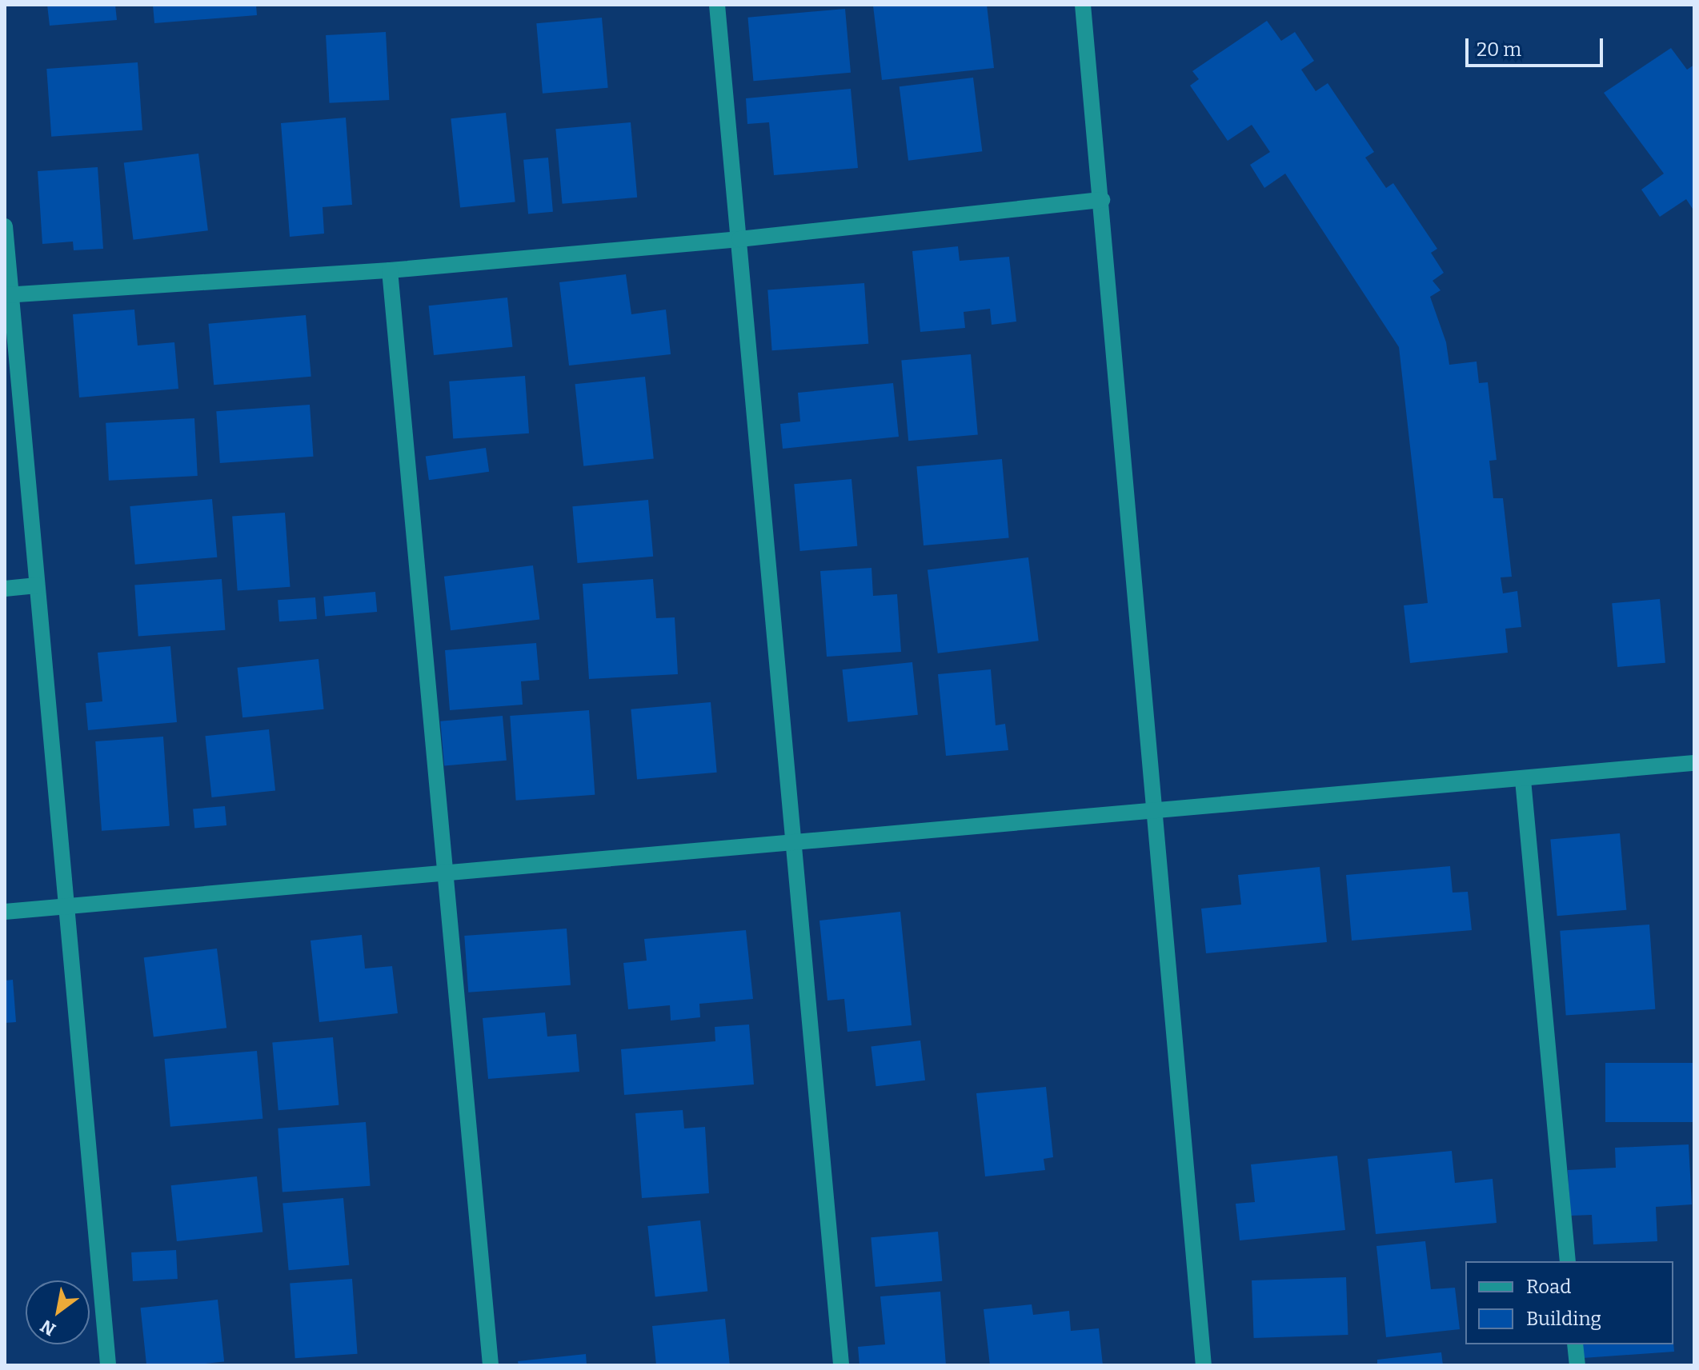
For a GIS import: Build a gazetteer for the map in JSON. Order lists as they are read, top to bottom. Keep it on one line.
{"legend":["Road","Building"],"scale_bar":"20 m","north":"bottom left"}
